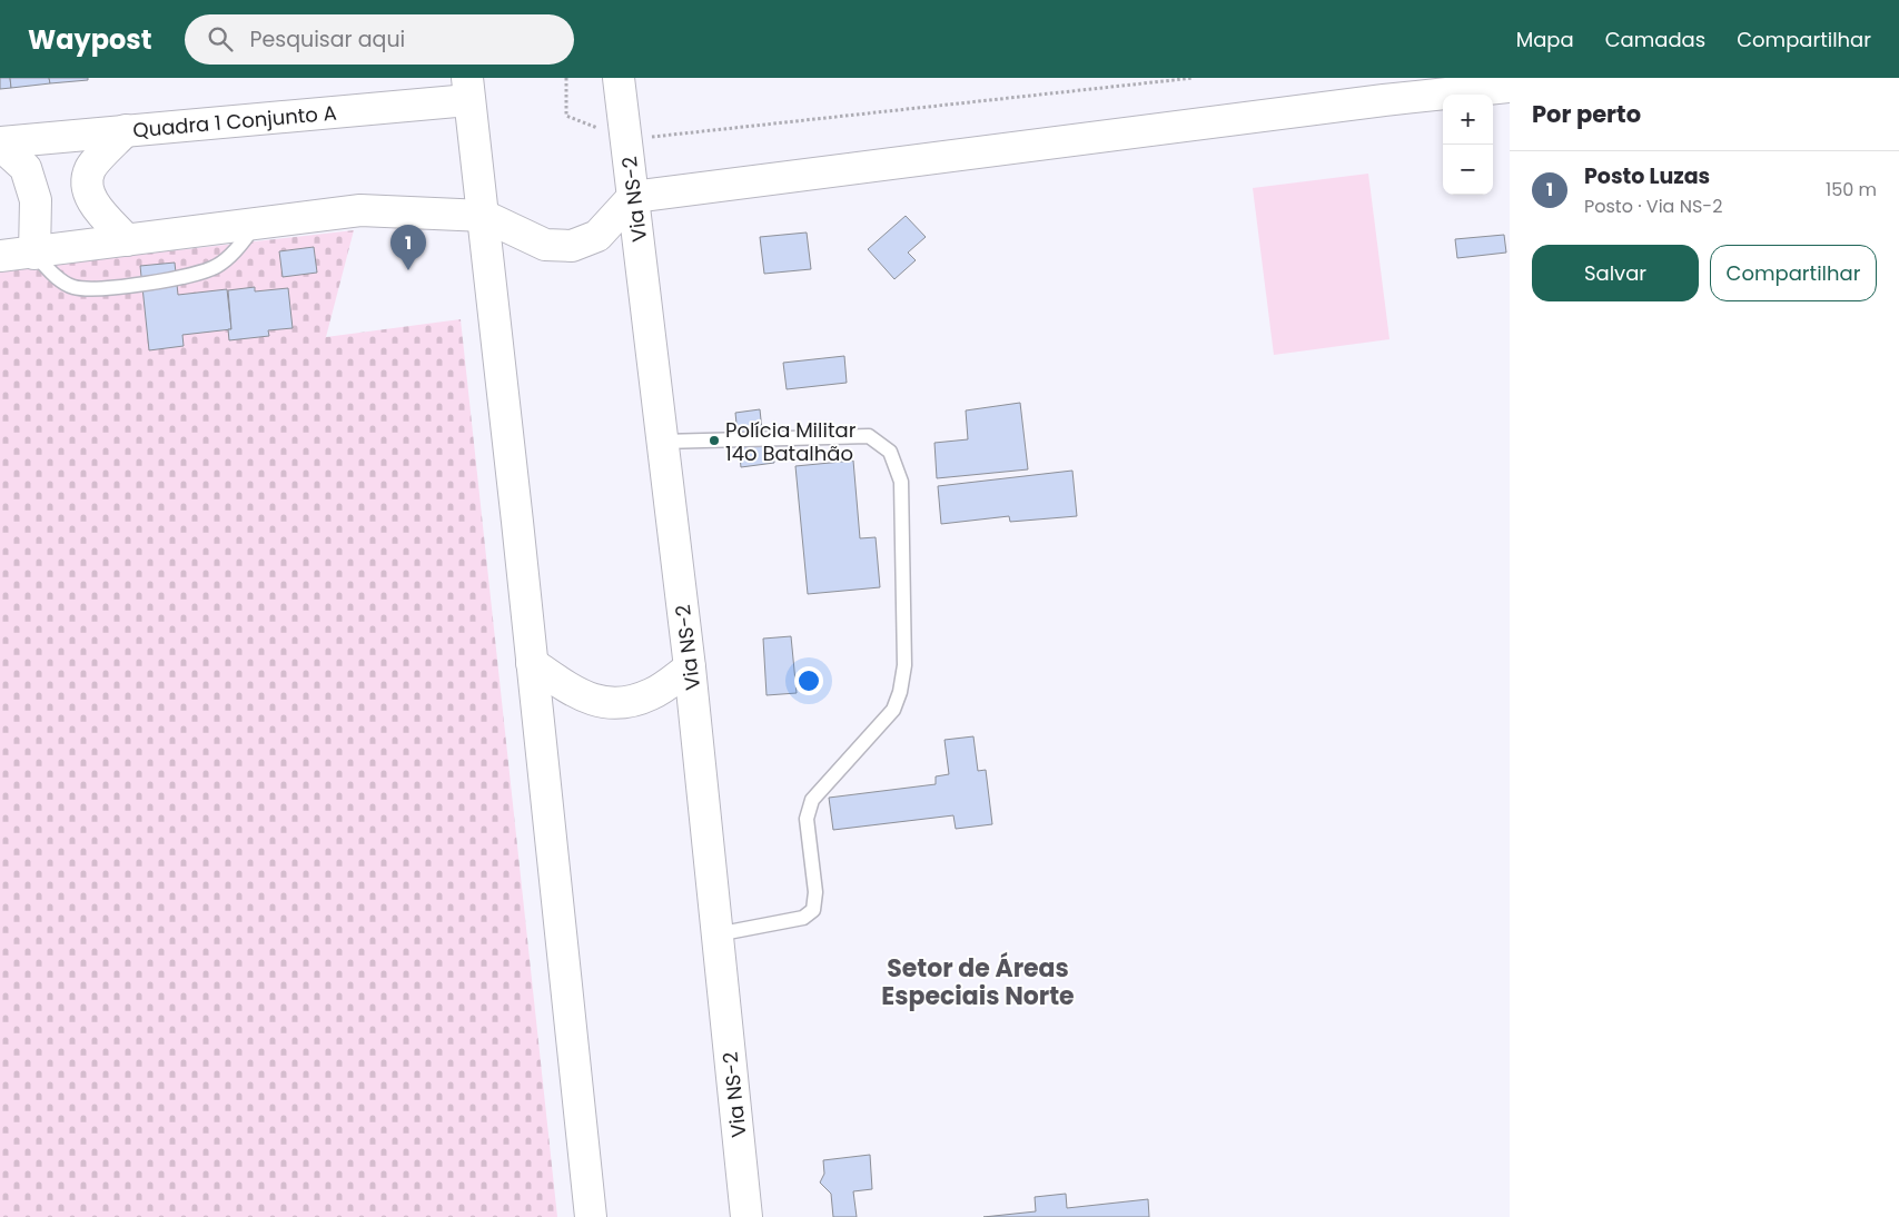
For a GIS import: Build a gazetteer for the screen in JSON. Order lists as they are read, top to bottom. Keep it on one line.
{"streets":{"street":["Quadra 1 Conjunto A","Via NS-2"]},"districts":["Setor de Áreas Especiais Norte"],"places":["Polícia Militar 14o Batalhão"],"page":{"header":"Waypost","search":"Pesquisar aqui","nav":["Mapa","Camadas","Compartilhar"],"heading":"Por perto","map_buttons":["+","−"],"list":[{"mark":"1","name":"Posto Luzas","note":"Posto · Via NS-2","value":"150 m"}],"pins":"1","buttons":["Salvar","Compartilhar"]}}
